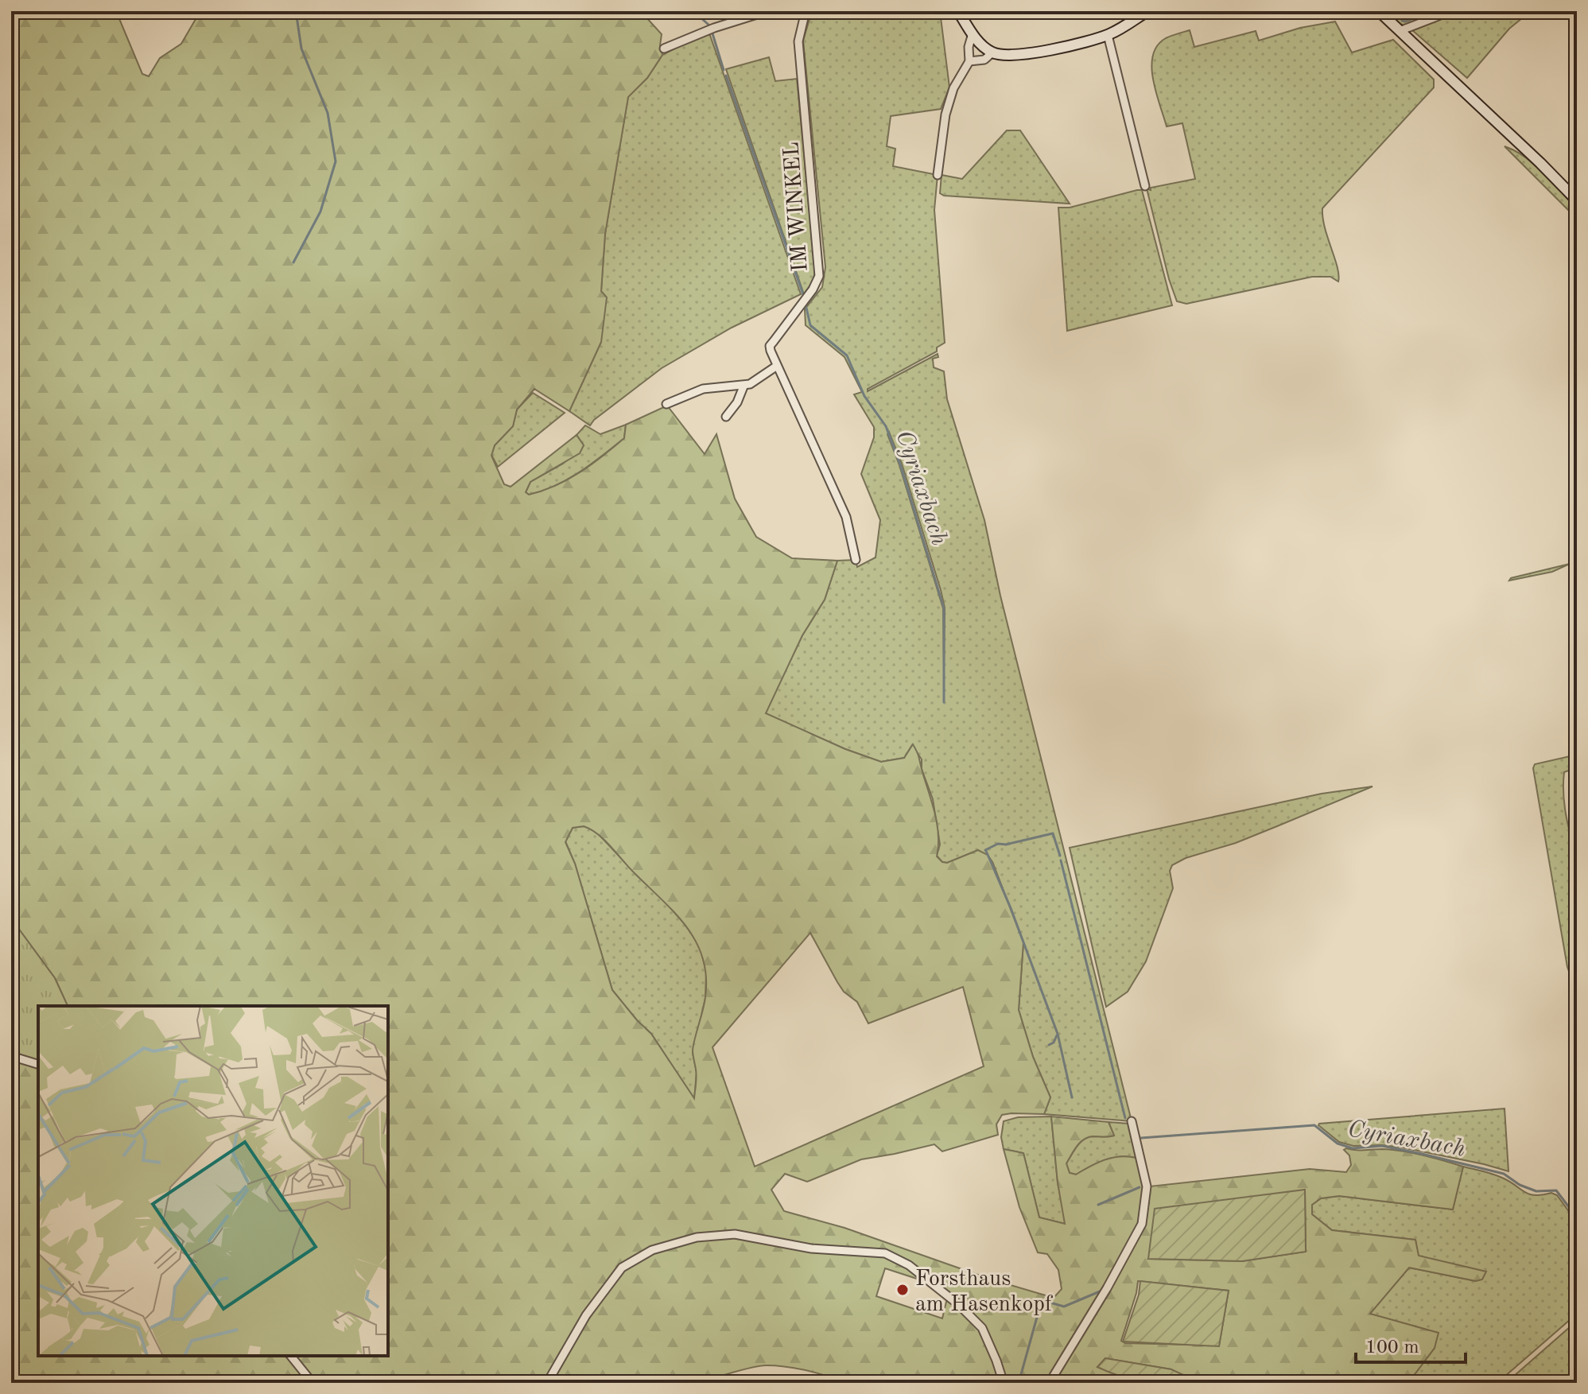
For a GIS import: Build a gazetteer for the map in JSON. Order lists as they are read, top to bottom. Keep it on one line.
{"streets":{"street":["IM WINKEL"]},"water":["Cyriaxbach"],"places":["Forsthaus am Hasenkopf"],"scale_bar":"100 m"}
